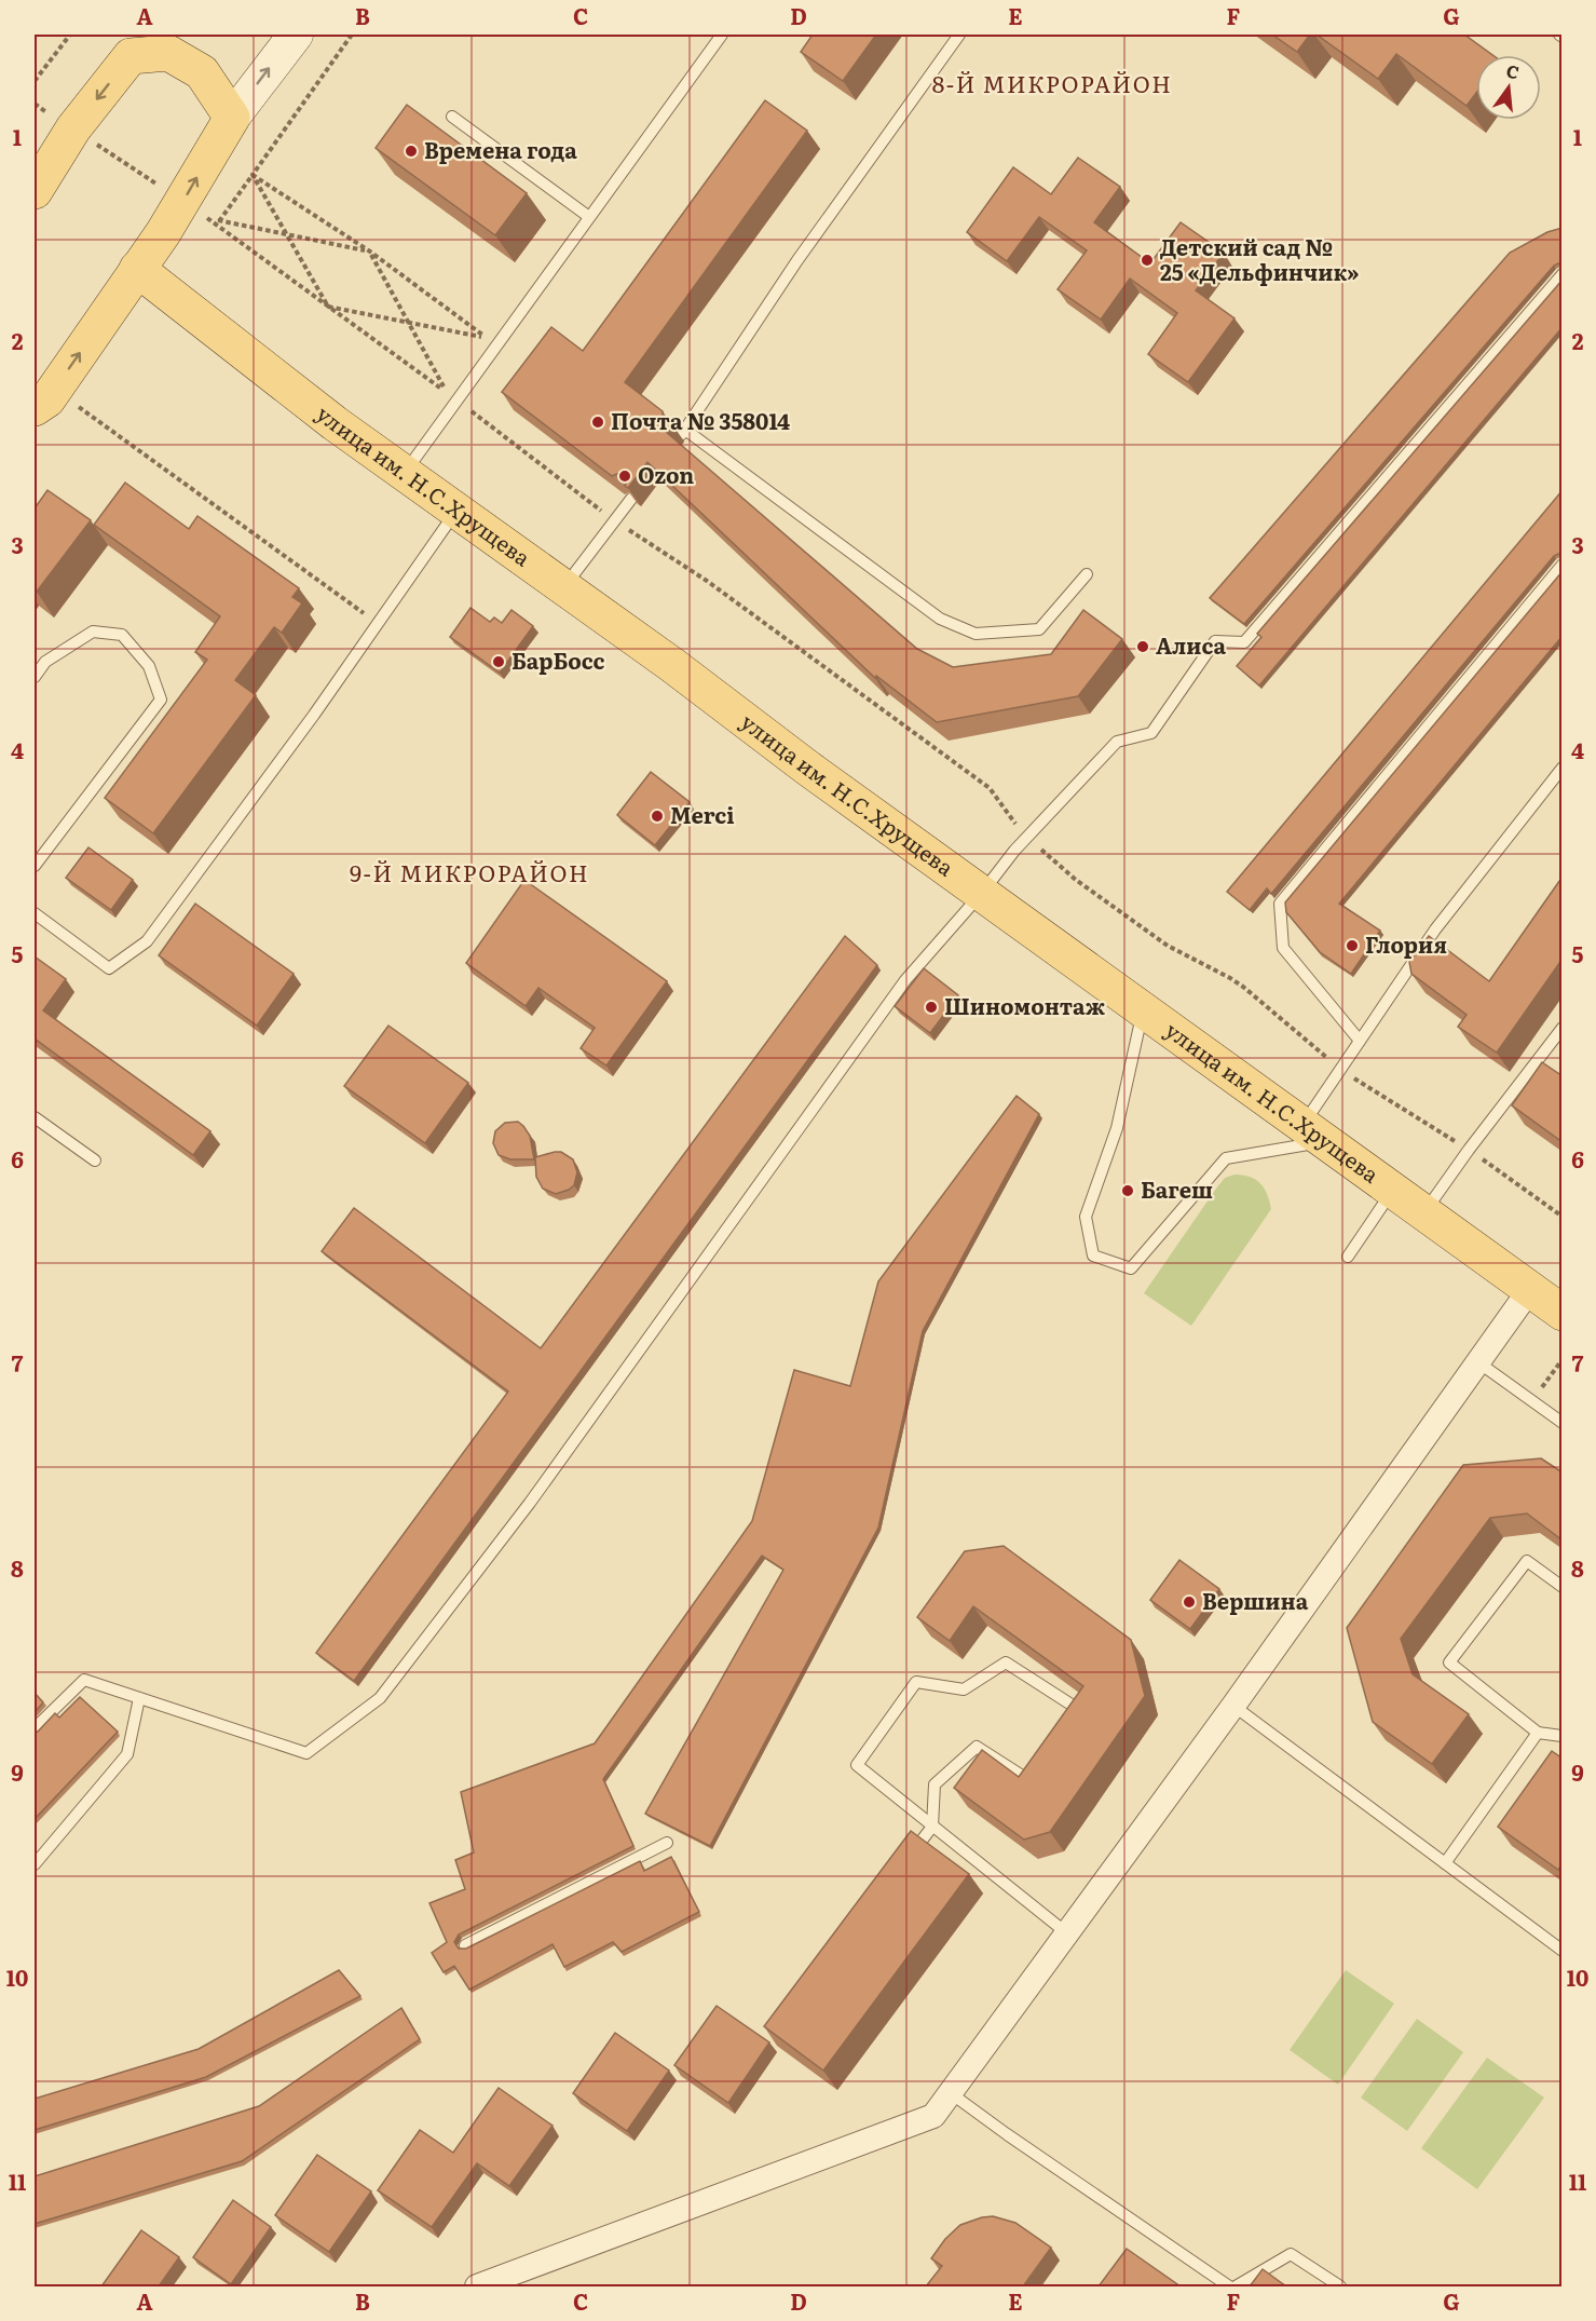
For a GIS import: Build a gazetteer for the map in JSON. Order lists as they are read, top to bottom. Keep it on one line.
{"streets":{"main road":["улица им. Н.С.Хрущева"]},"districts":["8-Й МИКРОРАЙОН","9-Й МИКРОРАЙОН"],"places":["Времена года","Детский сад № 25 «Дельфинчик»","Почта № 358014","Ozon","Алиса","БарБосс","Merci","Глория","Шиномонтаж","Багеш","Вершина"],"north":"top","grid":{"columns":["A","B","C","D","E","F","G"],"rows":["1","2","3","4","5","6","7","8","9","10","11"]}}
